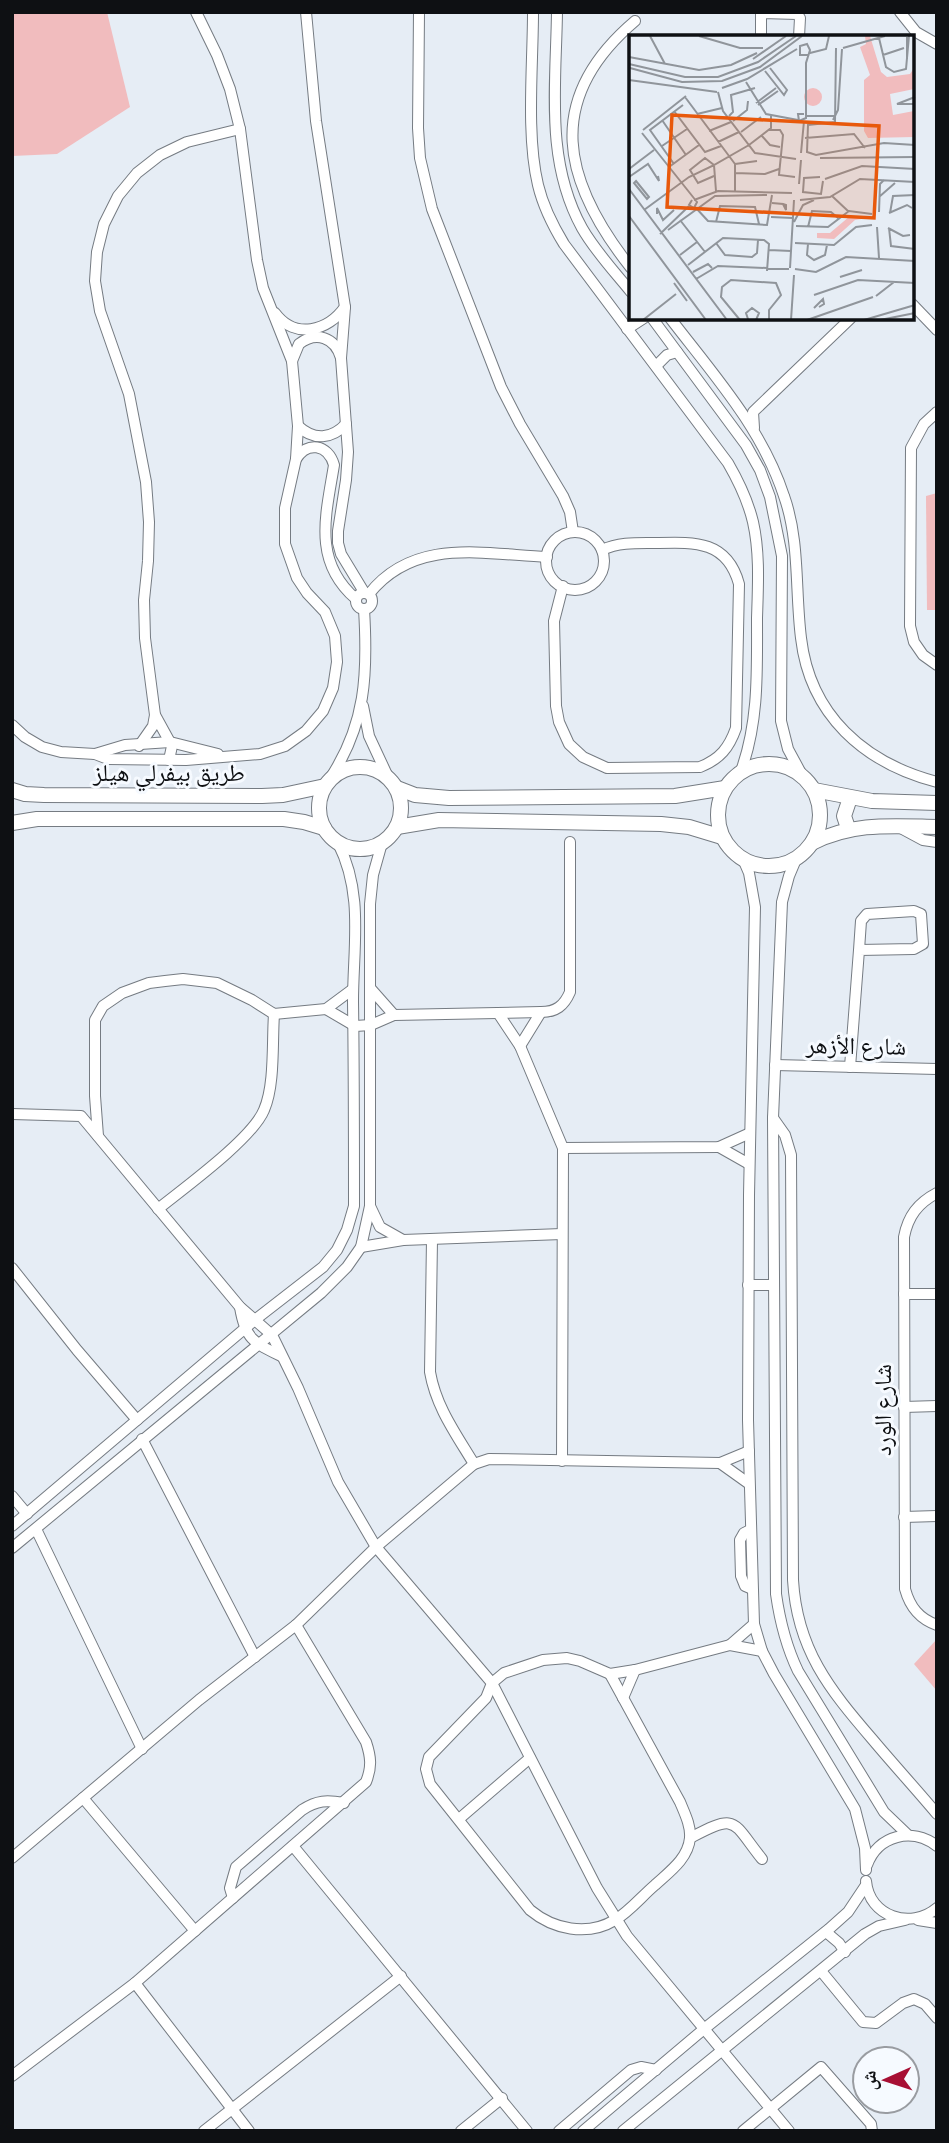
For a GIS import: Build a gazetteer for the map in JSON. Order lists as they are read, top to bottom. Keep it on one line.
{"streets":{"street":["طريق بيفرلي هيلز","شارع الأزهر","شارع الورد"]},"north":"left"}
